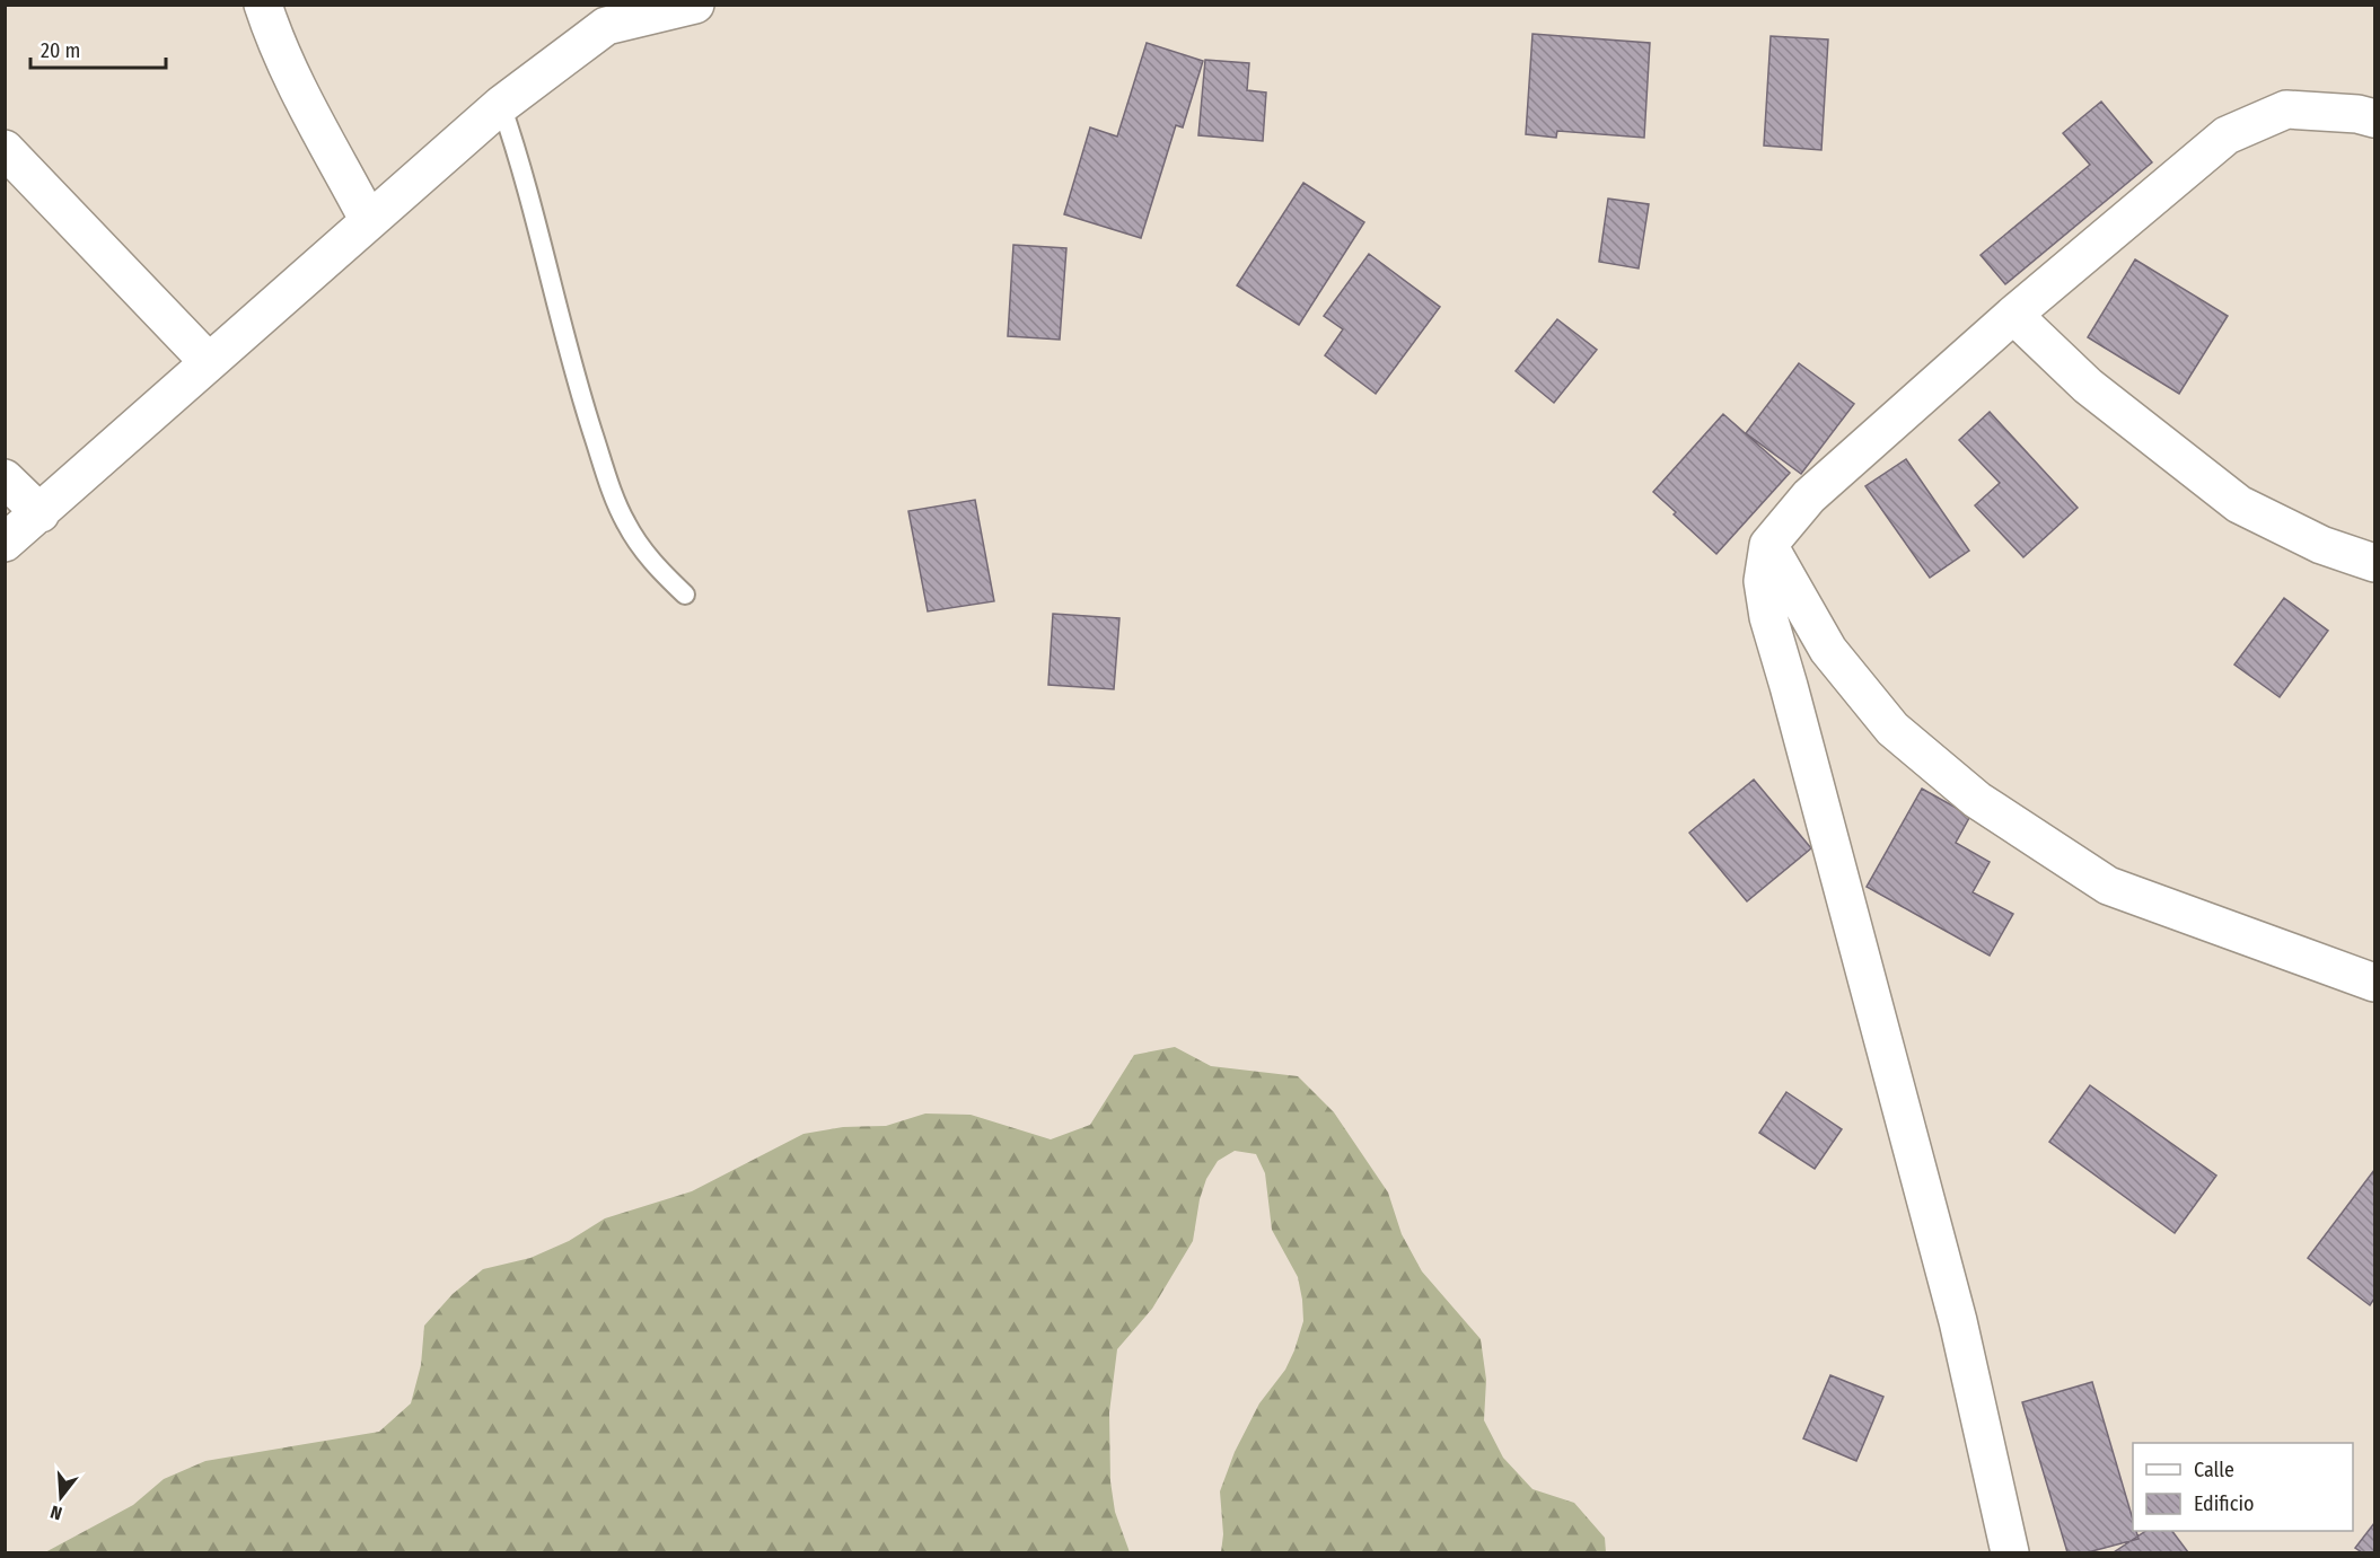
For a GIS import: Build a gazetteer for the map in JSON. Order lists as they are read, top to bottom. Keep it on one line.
{"legend":["Calle","Edificio"],"scale_bar":"20 m","north":"bottom"}
